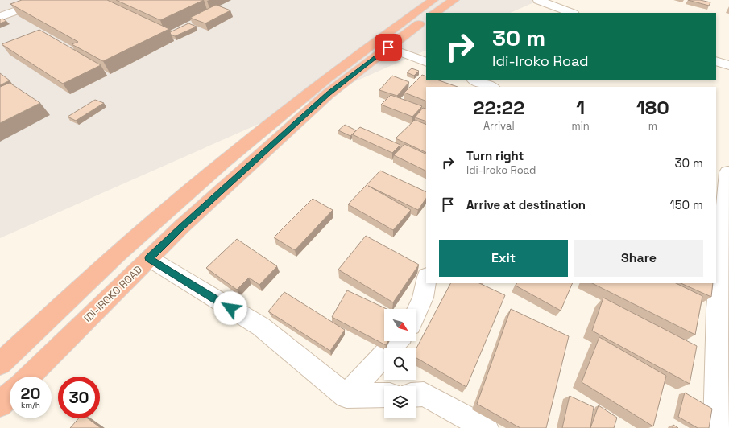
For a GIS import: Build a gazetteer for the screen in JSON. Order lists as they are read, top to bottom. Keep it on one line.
{"streets":{"highway":["IDI-IROKO ROAD"]},"north":"bottom right","page":{"turn":["30 m","Idi-Iroko Road"],"eta":["22:22","Arrival","1","min","180","m"],"list":[{"name":"Turn right","note":"Idi-Iroko Road","value":"30 m"},{"name":"Arrive at destination","value":"150 m"}],"buttons":["Exit","Share"],"speed":"20 km/h","limit":"30"}}
